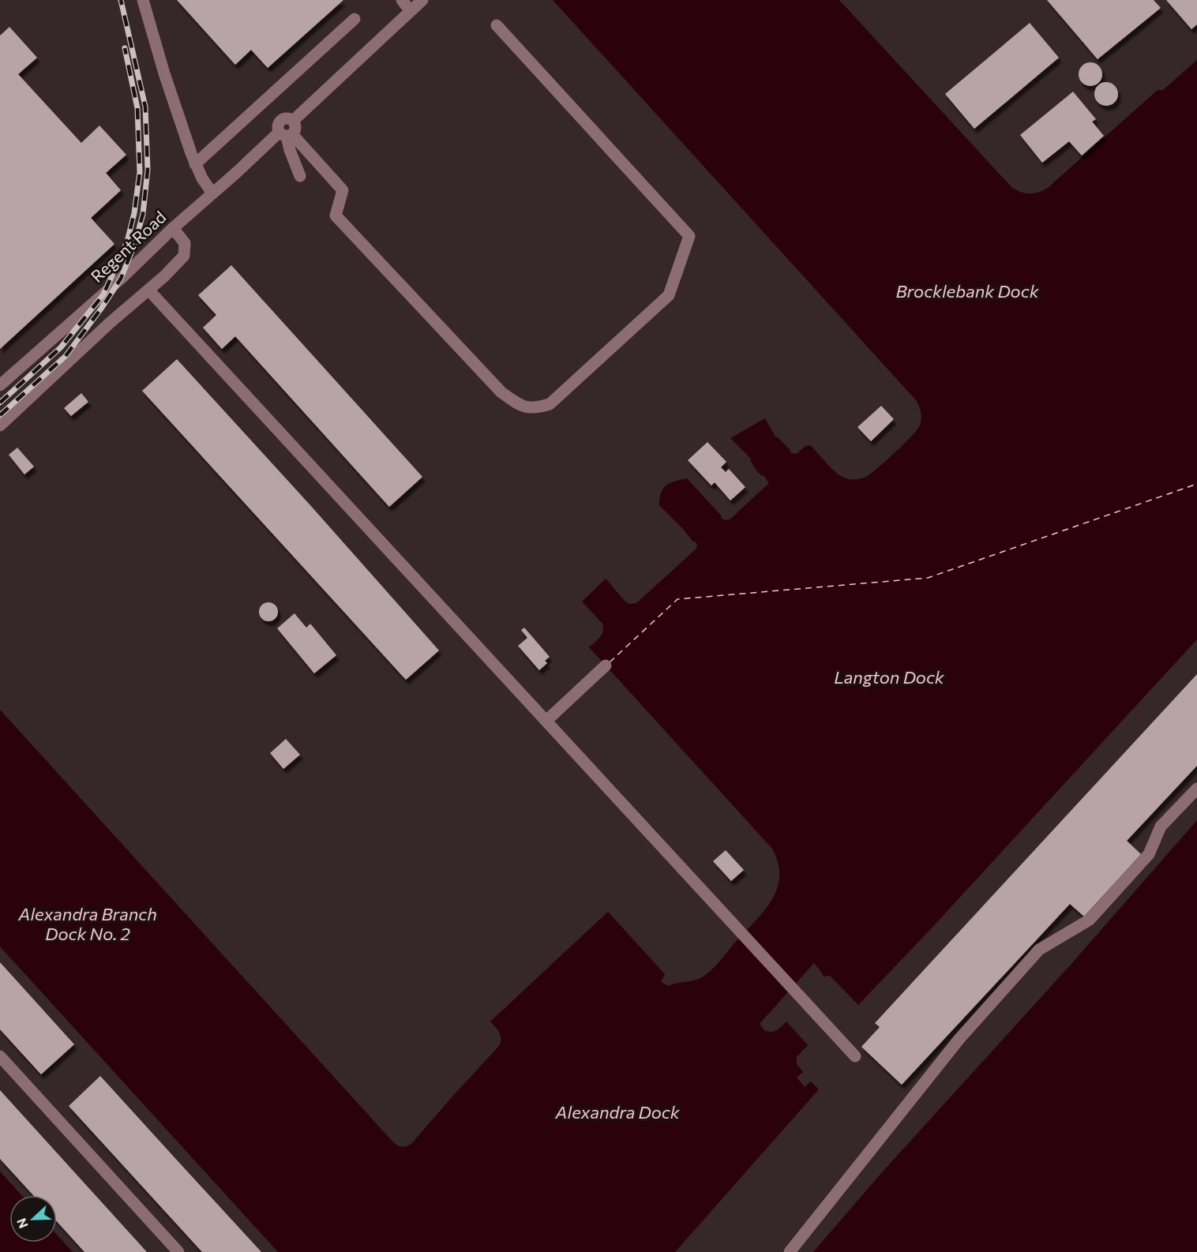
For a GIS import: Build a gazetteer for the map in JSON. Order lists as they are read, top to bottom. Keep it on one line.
{"streets":{"street":["Regent Road"]},"water":["Brocklebank Dock","Langton Dock","Alexandra Branch Dock No. 2","Alexandra Dock"],"north":"left"}
